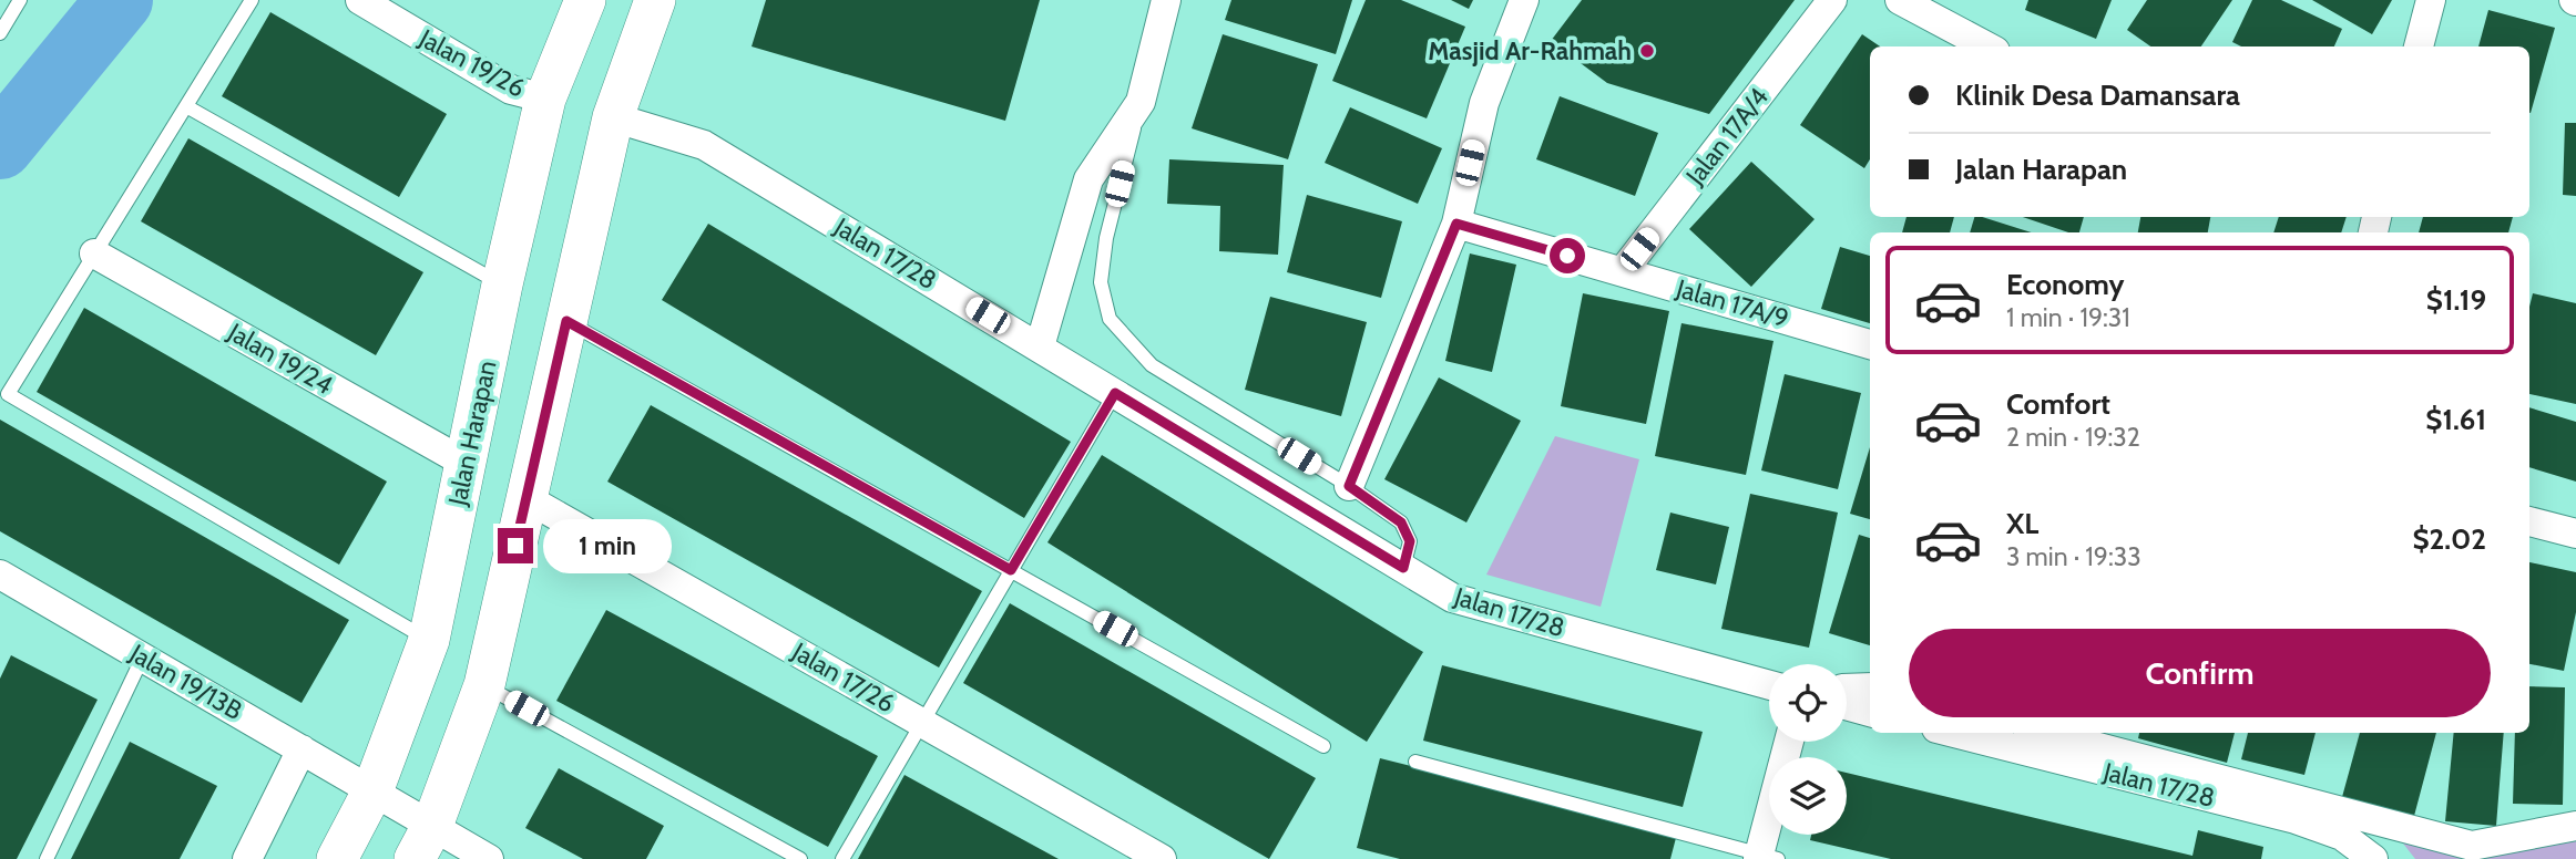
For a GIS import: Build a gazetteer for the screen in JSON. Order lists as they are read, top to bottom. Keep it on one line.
{"streets":{"main road":["Jalan Harapan"],"street":["Jalan 19/26","Jalan 17A/4","Jalan 17/28","Jalan 17A/9","Jalan 19/24","Jalan 17/26","Jalan 19/13B"]},"crossings":[["Jalan 19/26","Jalan Harapan"],["Jalan 17A/4","Jalan 17A/9"],["Jalan 19/24","Jalan Harapan"],["Jalan Harapan","Jalan 19/13B"]],"places":["Masjid Ar-Rahmah"],"page":{"banner":["Klinik Desa Damansara","Jalan Harapan"],"list":[{"name":"Economy","note":"1 min · 19:31","value":"$1.19"},{"name":"Comfort","note":"2 min · 19:32","value":"$1.61"},{"name":"XL","note":"3 min · 19:33","value":"$2.02"}],"bubble":"1 min","buttons":"Confirm"}}
